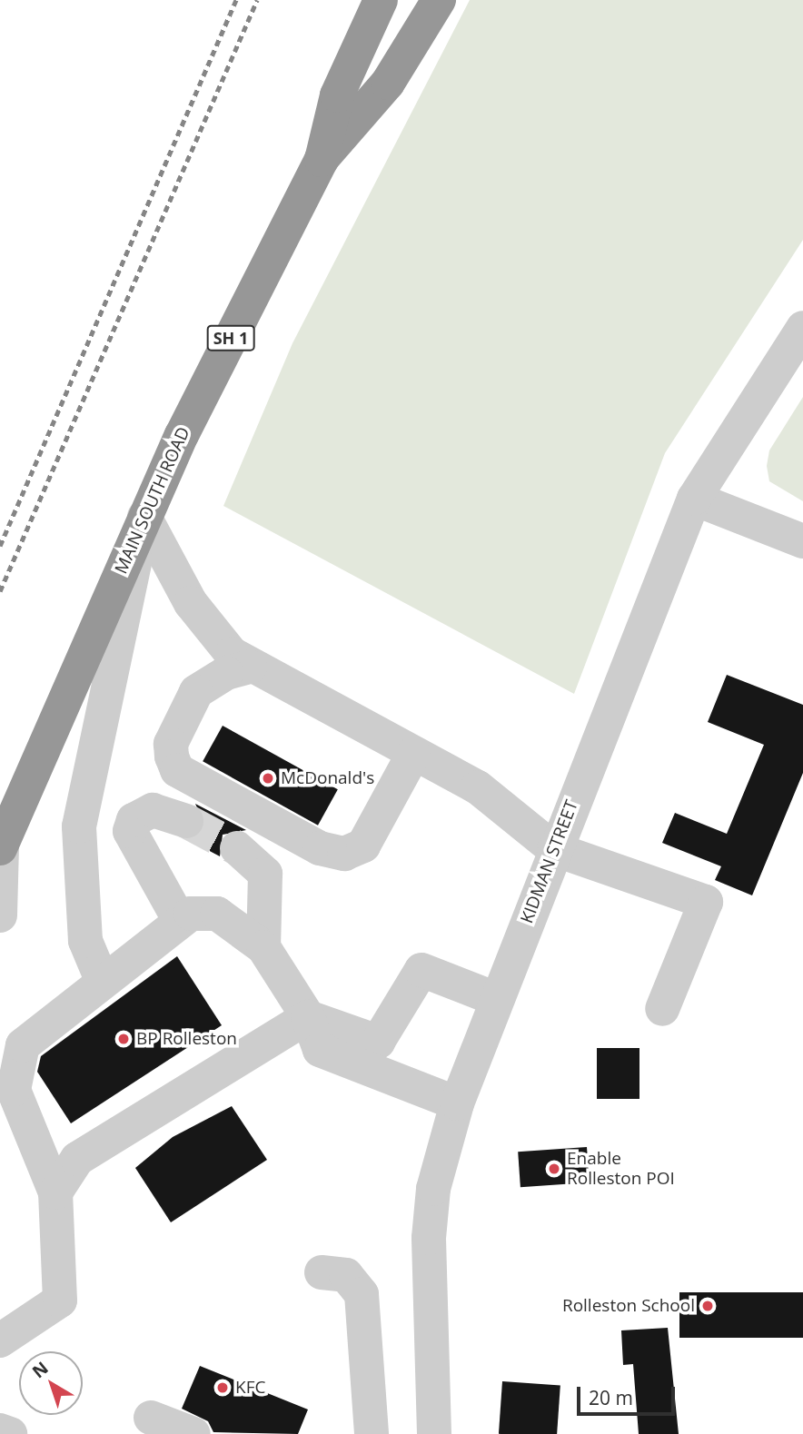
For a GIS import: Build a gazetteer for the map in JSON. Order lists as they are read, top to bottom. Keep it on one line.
{"streets":{"highway":["SH 1","MAIN SOUTH ROAD"],"street":["KIDMAN STREET"]},"places":["McDonald's","BP Rolleston","Enable Rolleston POI","Rolleston School","KFC"],"scale_bar":"20 m","north":"top left"}
